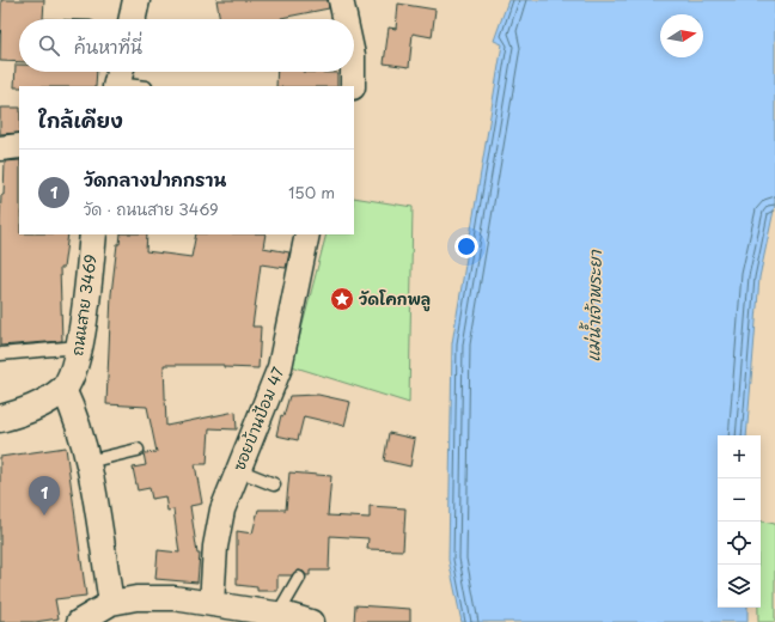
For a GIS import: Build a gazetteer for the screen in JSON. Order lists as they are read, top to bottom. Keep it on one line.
{"streets":{"street":["ถนนสาย 3469","ซอยบ้านป้อม 47"]},"water":["แม่น้ำเจ้าพระยา"],"places":{"place":["วัดโคกพลู"]},"north":"right","page":{"search":"ค้นหาที่นี่","heading":"ใกล้เคียง","list":[{"mark":"1","name":"วัดกลางปากกราน","note":"วัด · ถนนสาย 3469","value":"150 m"}],"map_buttons":["+","−"],"pins":"1"}}
